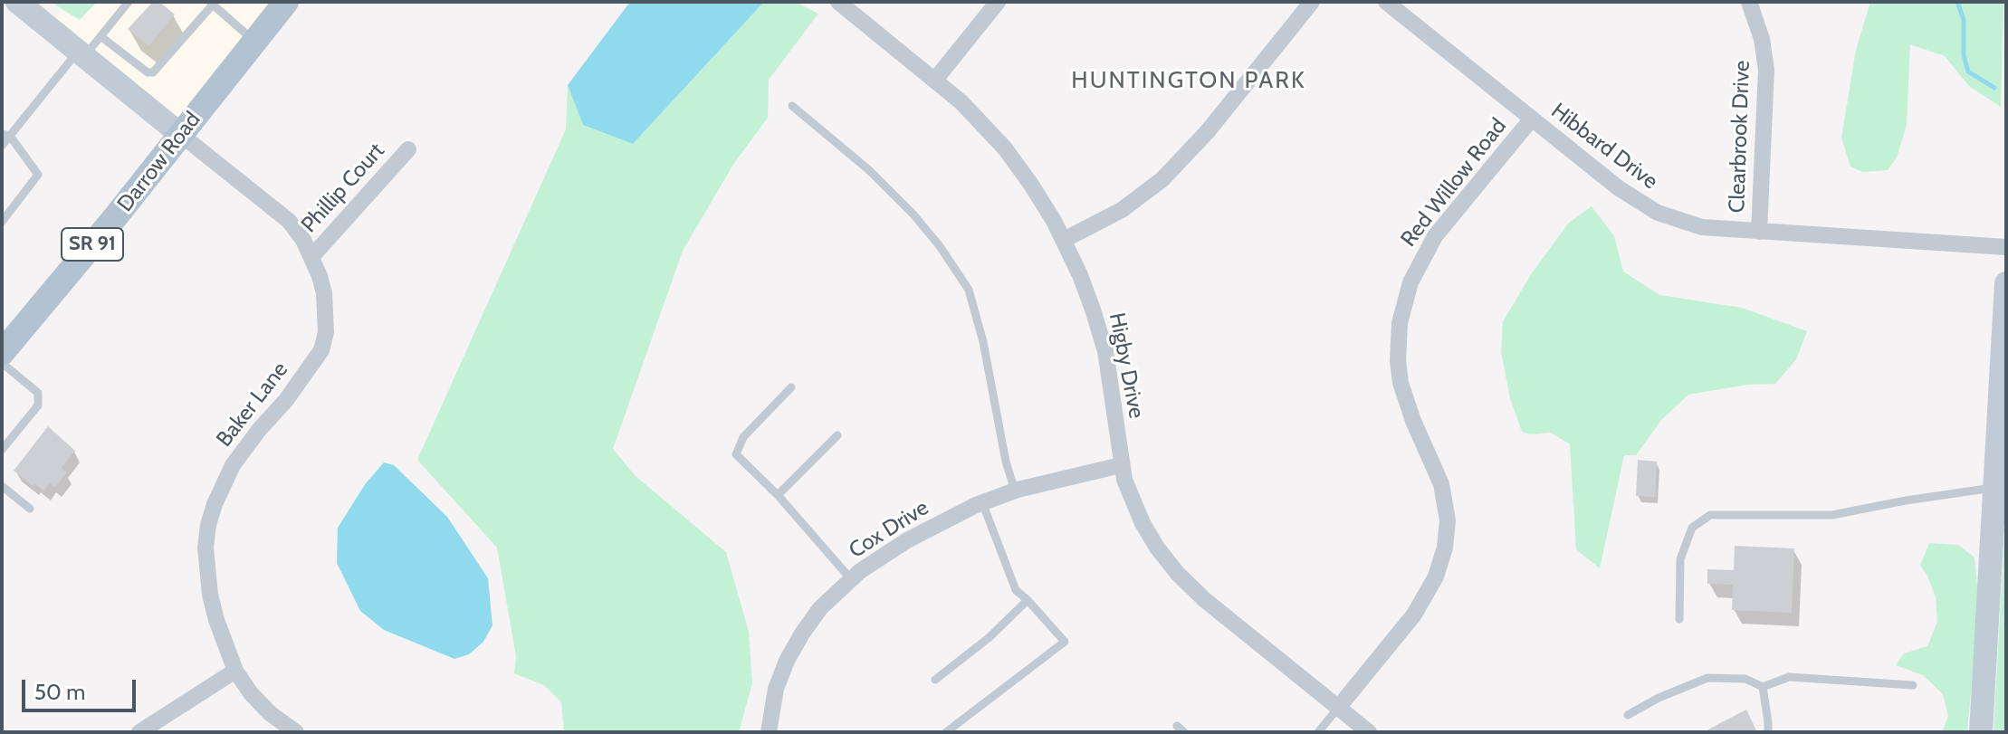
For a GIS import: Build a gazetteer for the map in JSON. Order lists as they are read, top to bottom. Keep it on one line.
{"streets":{"main road":["Darrow Road","SR 91"],"street":["Clearbrook Drive","Hibbard Drive","Red Willow Road","Phillip Court","Higby Drive","Baker Lane","Cox Drive"]},"crossings":[["Clearbrook Drive","Hibbard Drive"],["Hibbard Drive","Red Willow Road"],["Darrow Road","Baker Lane"],["Red Willow Road","Higby Drive"],["Phillip Court","Baker Lane"],["Higby Drive","Cox Drive"]],"districts":["HUNTINGTON PARK"],"scale_bar":"50 m"}
